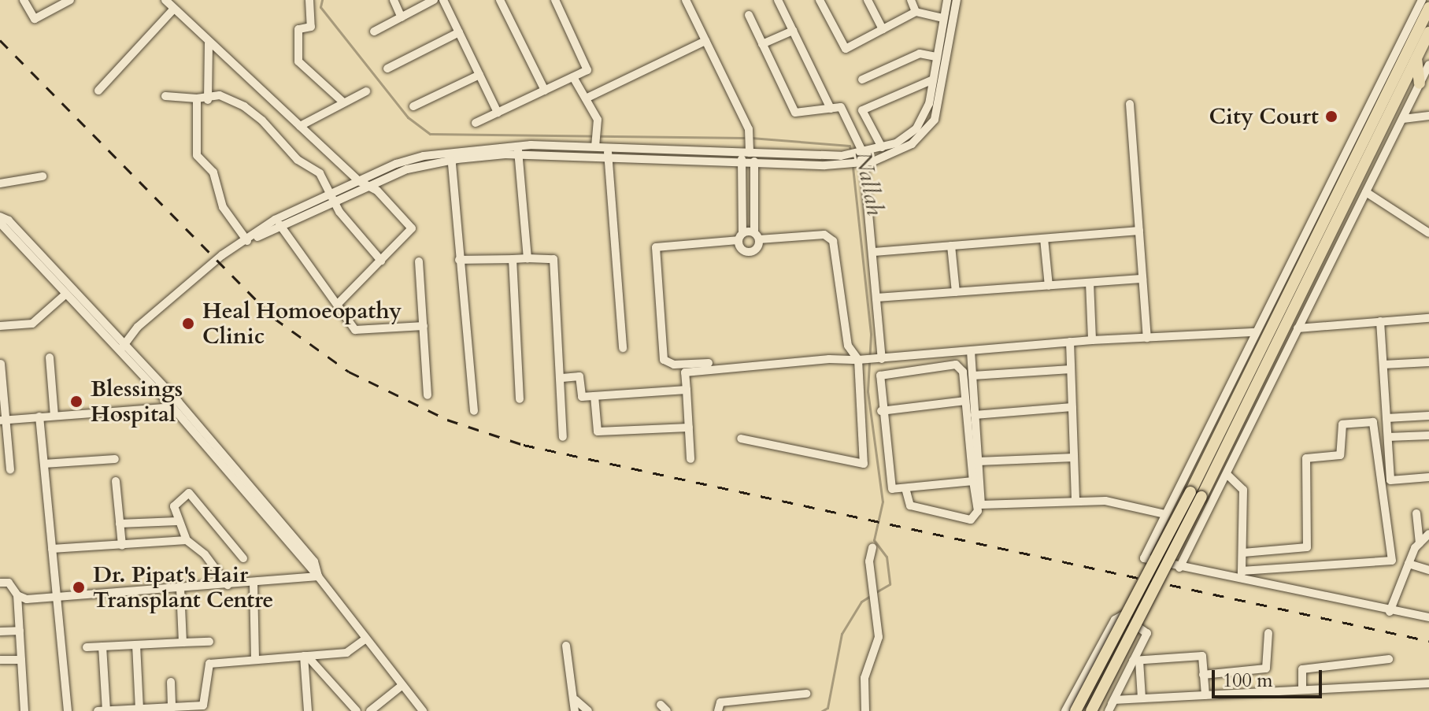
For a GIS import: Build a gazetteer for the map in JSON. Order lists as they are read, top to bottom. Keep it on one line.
{"water":["Nallah"],"places":["City Court","Heal Homoeopathy Clinic","Blessings Hospital","Dr. Pipat's Hair Transplant Centre"],"scale_bar":"100 m"}
